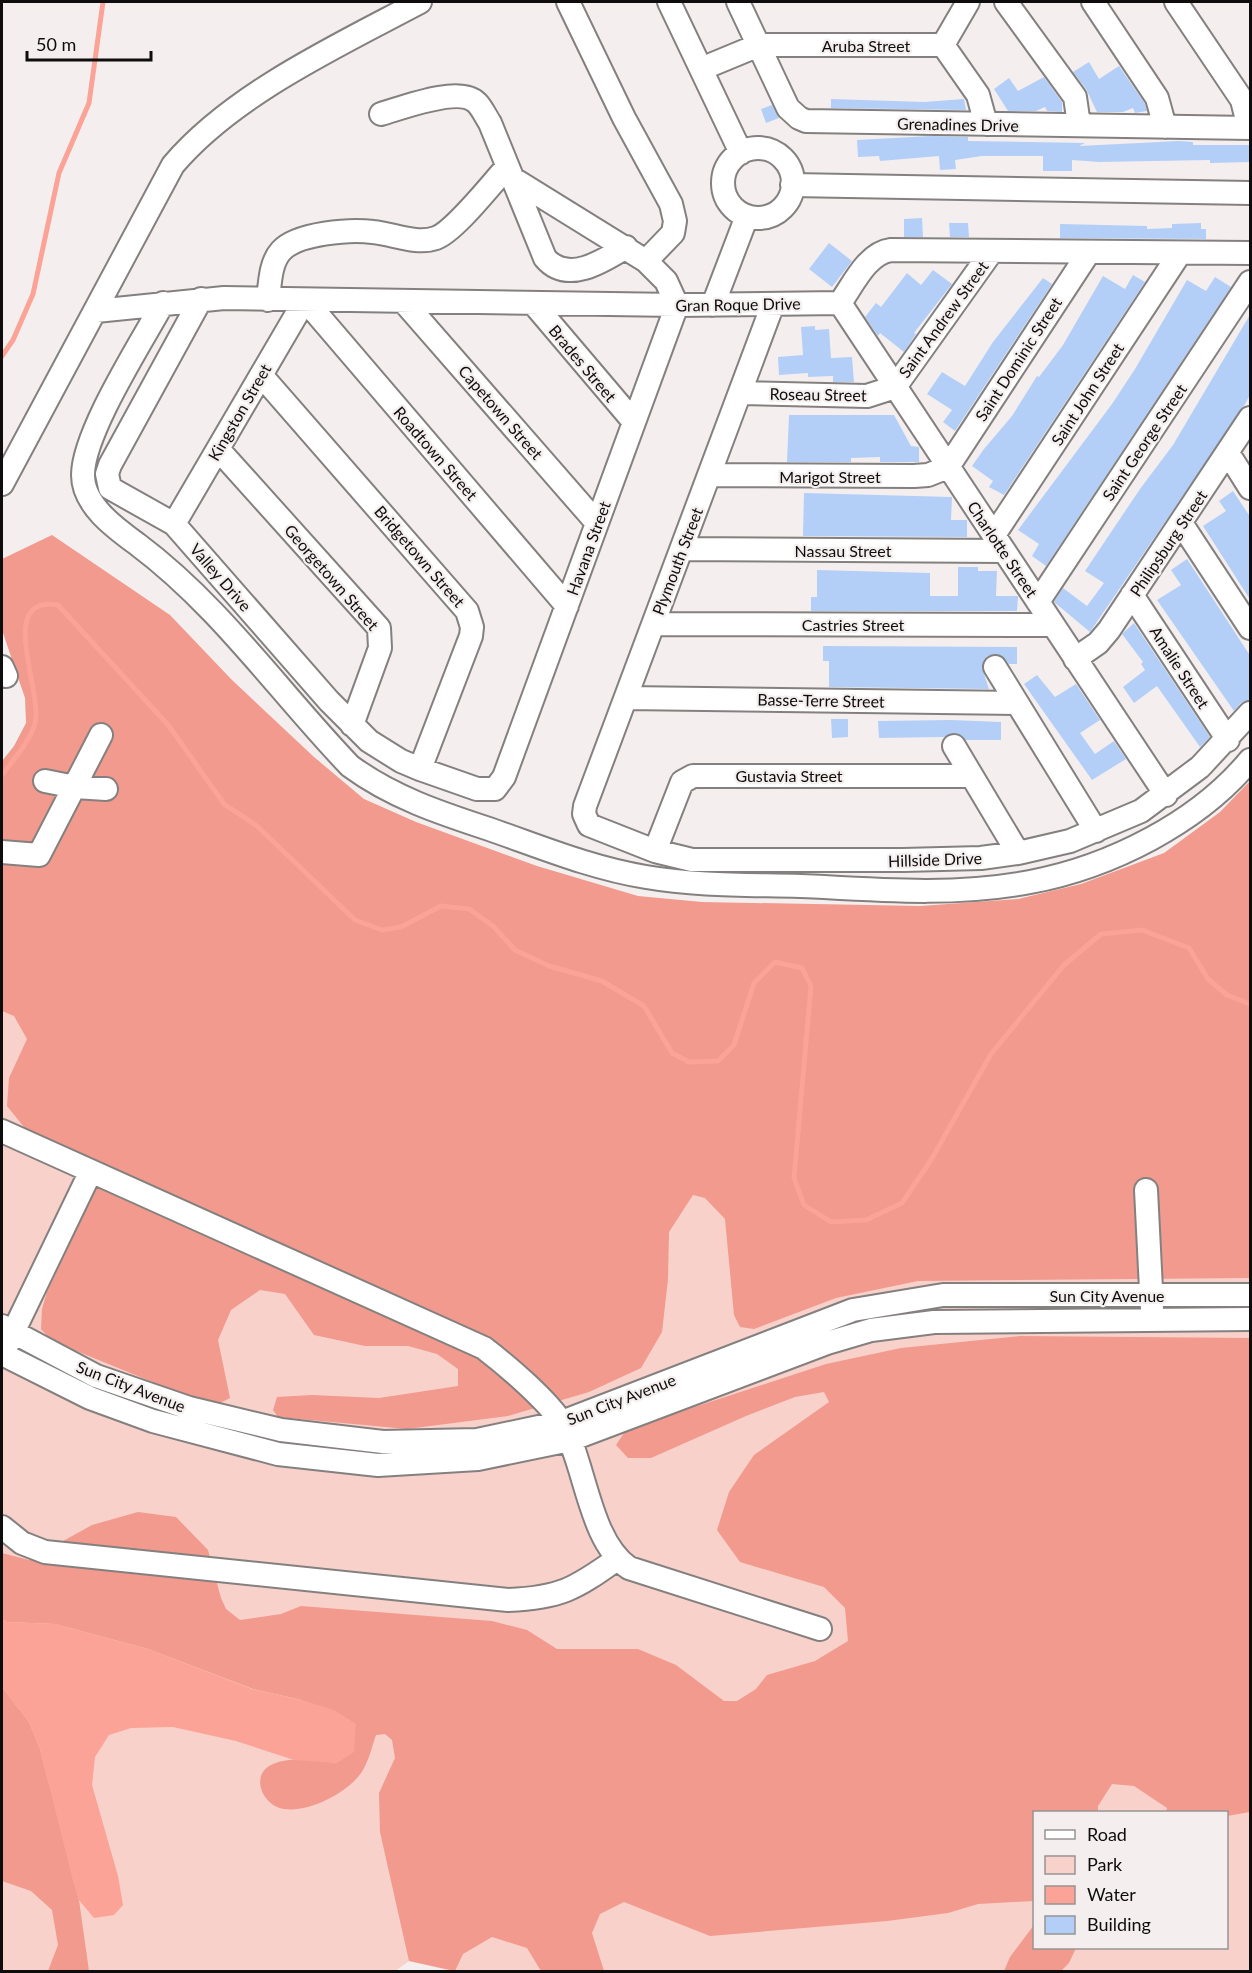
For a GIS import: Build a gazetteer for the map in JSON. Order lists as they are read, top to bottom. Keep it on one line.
{"streets":{"street":["Aruba Street","Grenadines Drive","Gran Roque Drive","Saint Andrew Street","Saint Dominic Street","Brades Street","Roseau Street","Saint John Street","Kingston Street","Capetown Street","Saint George Street","Roadtown Street","Marigot Street","Philipsburg Street","Havana Street","Charlotte Street","Nassau Street","Bridgetown Street","Plymouth Street","Valley Drive","Georgetown Street","Castries Street","Amalie Street","Basse-Terre Street","Gustavia Street","Hillside Drive","Sun City Avenue"]},"crossings":[["Aruba Street","Grenadines Drive"],["Gran Roque Drive","Brades Street"],["Gran Roque Drive","Kingston Street"],["Gran Roque Drive","Capetown Street"],["Gran Roque Drive","Roadtown Street"],["Gran Roque Drive","Havana Street"],["Gran Roque Drive","Charlotte Street"],["Gran Roque Drive","Plymouth Street"],["Gran Roque Drive","Valley Drive"],["Saint Andrew Street","Roseau Street"],["Saint Andrew Street","Charlotte Street"],["Saint Dominic Street","Marigot Street"],["Saint Dominic Street","Charlotte Street"],["Brades Street","Havana Street"],["Roseau Street","Charlotte Street"],["Roseau Street","Plymouth Street"],["Saint John Street","Charlotte Street"],["Saint John Street","Nassau Street"],["Kingston Street","Roadtown Street"],["Kingston Street","Bridgetown Street"],["Kingston Street","Valley Drive"],["Kingston Street","Georgetown Street"],["Capetown Street","Havana Street"],["Saint George Street","Charlotte Street"],["Roadtown Street","Havana Street"],["Marigot Street","Charlotte Street"],["Marigot Street","Plymouth Street"],["Philipsburg Street","Charlotte Street"],["Philipsburg Street","Amalie Street"],["Havana Street","Valley Drive"],["Charlotte Street","Nassau Street"],["Charlotte Street","Castries Street"],["Charlotte Street","Hillside Drive"],["Nassau Street","Plymouth Street"],["Bridgetown Street","Valley Drive"],["Plymouth Street","Castries Street"],["Plymouth Street","Basse-Terre Street"],["Plymouth Street","Hillside Drive"],["Valley Drive","Georgetown Street"],["Amalie Street","Hillside Drive"],["Gustavia Street","Hillside Drive"]],"legend":["Road","Park","Water","Building"],"scale_bar":"50 m"}
